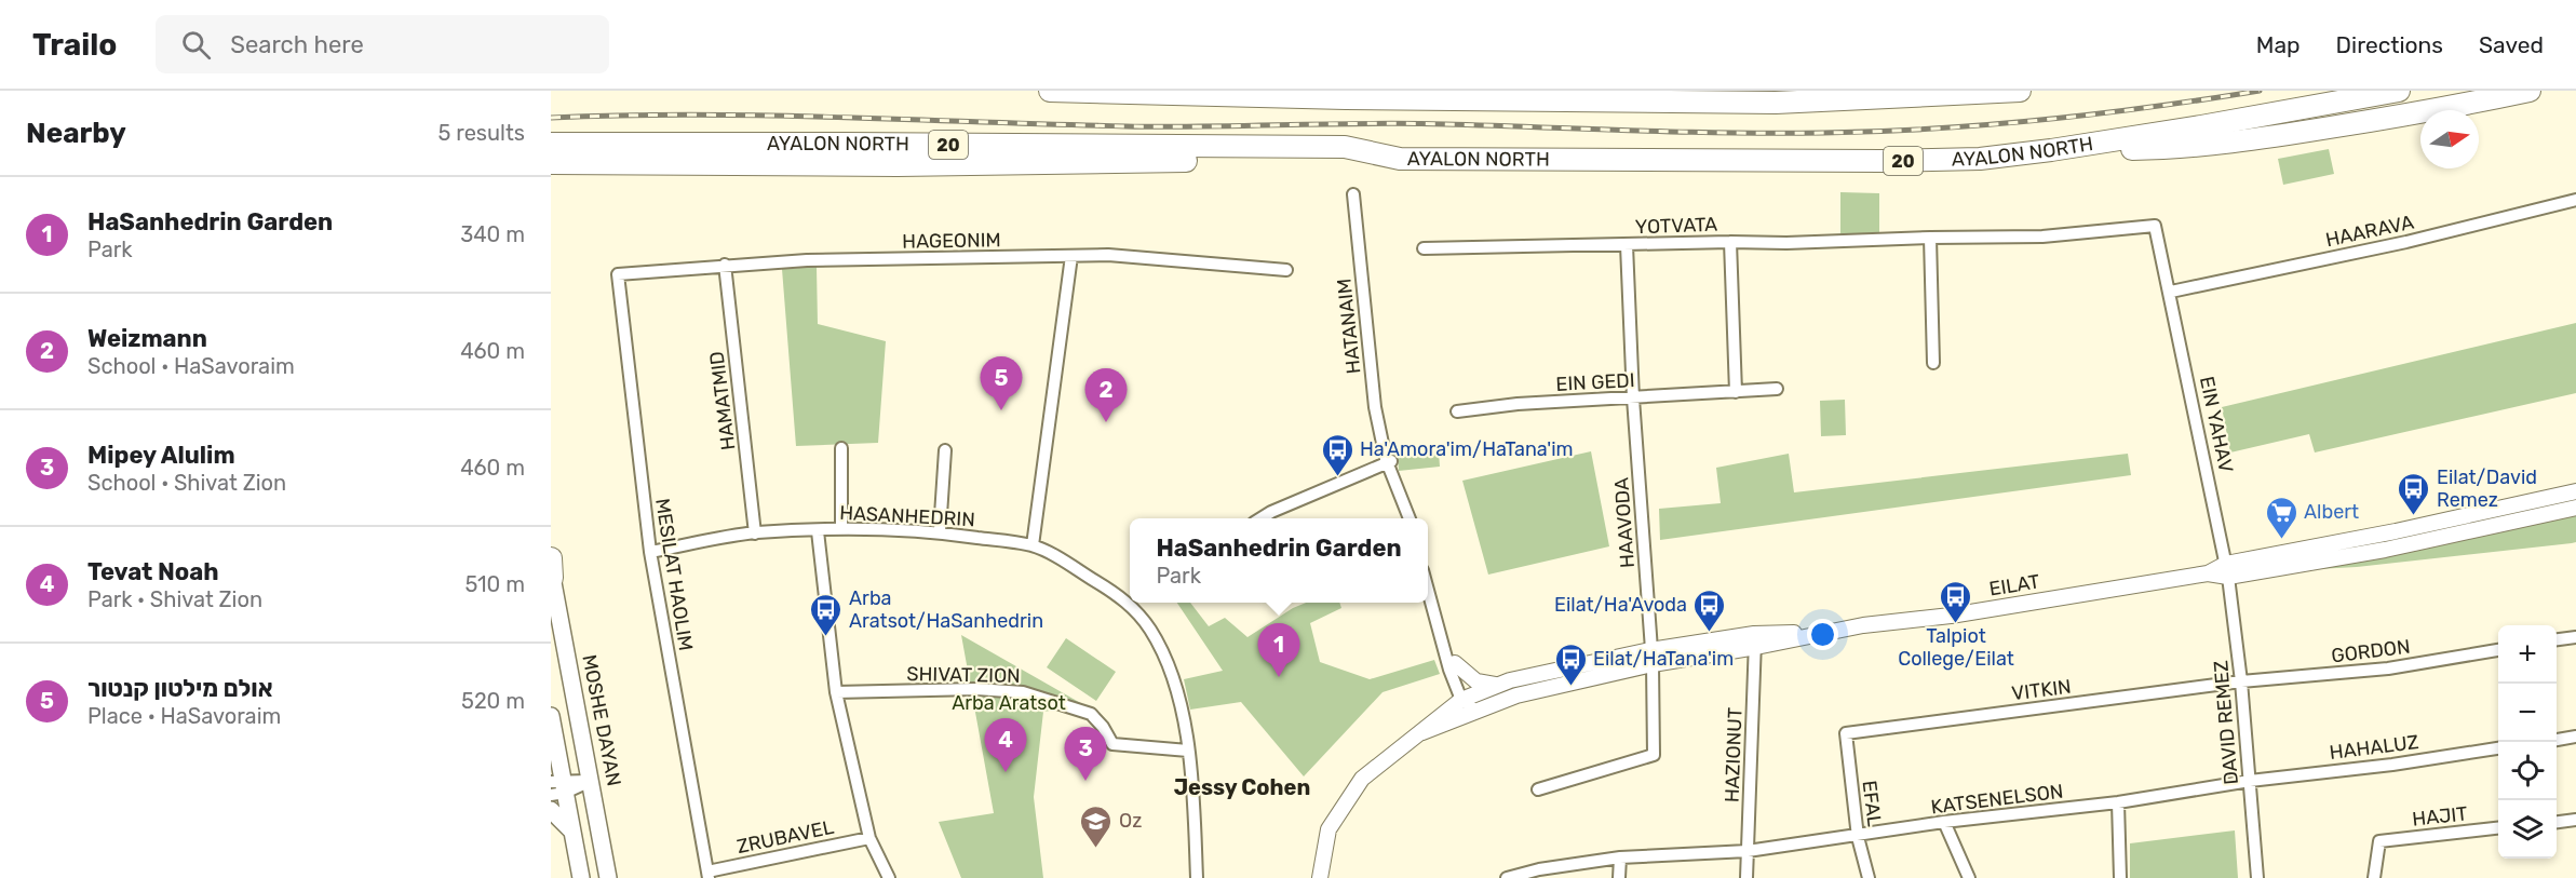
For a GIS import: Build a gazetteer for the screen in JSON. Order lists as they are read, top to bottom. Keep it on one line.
{"streets":{"highway":["AYALON NORTH","20"],"main road":["MOSHE DAYAN"],"street":["YOTVATA","HAARAVA","HAGEONIM","HATANAIM","EIN GEDI","HAMATMID","EIN YAHAV","HASANHEDRIN","HAAVODA","MESILAT HAOLIM","EILAT","GORDON","SHIVAT ZION","VITKIN","DAVID REMEZ","HAHALUZ","HAZIONUT","KATSENELSON","EFAL","HAJIT","ZRUBAVEL"]},"crossings":[["YOTVATA","HAARAVA"],["YOTVATA","EIN YAHAV"],["YOTVATA","HAAVODA"],["HAARAVA","EIN YAHAV"],["HAGEONIM","HAMATMID"],["HAGEONIM","MESILAT HAOLIM"],["EIN GEDI","HAAVODA"],["HAMATMID","HASANHEDRIN"],["EIN YAHAV","EILAT"],["EIN YAHAV","DAVID REMEZ"],["HASANHEDRIN","MESILAT HAOLIM"],["HASANHEDRIN","SHIVAT ZION"],["HAAVODA","EILAT"],["MESILAT HAOLIM","ZRUBAVEL"],["EILAT","DAVID REMEZ"],["EILAT","HAZIONUT"],["GORDON","VITKIN"],["GORDON","DAVID REMEZ"],["VITKIN","DAVID REMEZ"],["VITKIN","EFAL"],["DAVID REMEZ","HAHALUZ"],["DAVID REMEZ","KATSENELSON"],["HAHALUZ","KATSENELSON"],["HAZIONUT","KATSENELSON"],["KATSENELSON","EFAL"]],"districts":["Jessy Cohen"],"parks":["Arba Aratsot"],"places":{"bus stop":["Ha'Amora'im/HaTana'im","Eilat/David Remez","Talpiot College/Eilat","Eilat/Ha'Avoda","Arba Aratsot/HaSanhedrin","Eilat/HaTana'im"],"supermarket":["Albert"],"school or university":["Oz"]},"north":"right","page":{"header":"Trailo","search":"Search here","nav":["Map","Directions","Saved"],"heading":["Nearby","5 results"],"list":[{"mark":"1","name":"HaSanhedrin Garden","note":"Park","value":"340 m"},{"mark":"2","name":"Weizmann","note":"School · HaSavoraim","value":"460 m"},{"mark":"3","name":"Mipey Alulim","note":"School · Shivat Zion","value":"460 m"},{"mark":"4","name":"Tevat Noah","note":"Park · Shivat Zion","value":"510 m"},{"mark":"5","name":"אולם מילטון קנטור","note":"Place · HaSavoraim","value":"520 m"}],"pins":["5","2","1","4","3"],"popup":["HaSanhedrin Garden","Park"],"map_buttons":["+","−"]}}
